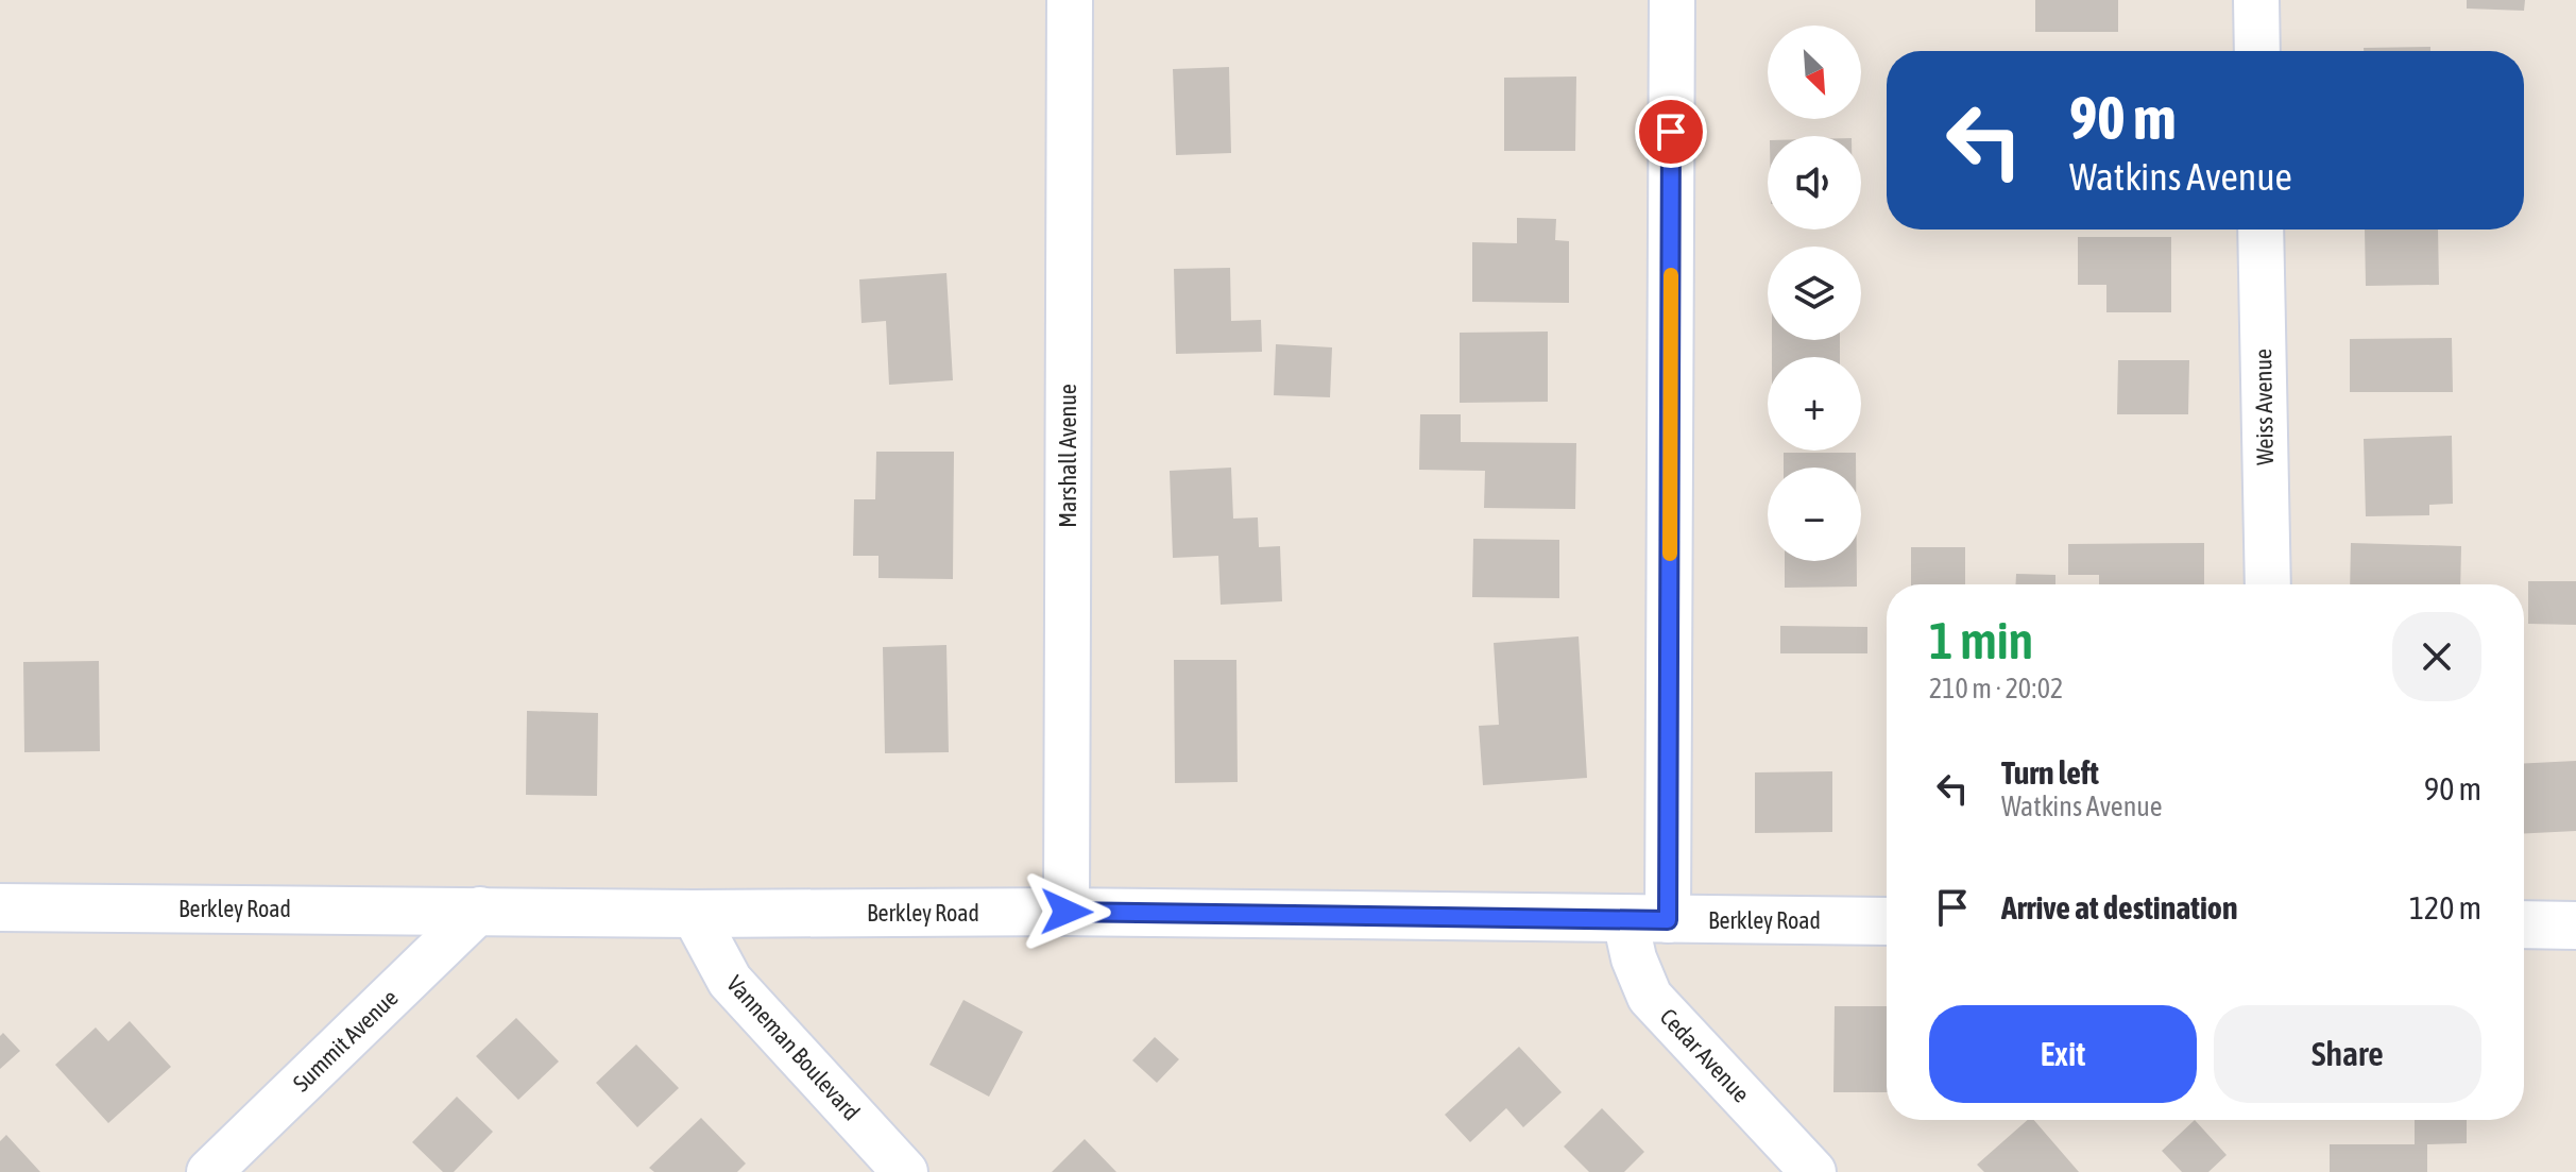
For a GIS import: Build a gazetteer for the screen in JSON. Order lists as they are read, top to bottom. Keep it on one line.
{"streets":{"main road":["Berkley Road"],"street":["Weiss Avenue","Marshall Avenue","Summit Avenue","Vanneman Boulevard","Cedar Avenue"]},"crossings":[["Marshall Avenue","Berkley Road"],["Berkley Road","Summit Avenue"],["Berkley Road","Vanneman Boulevard"],["Berkley Road","Cedar Avenue"]],"north":"bottom right","page":{"map_buttons":["+","−"],"turn":["90 m","Watkins Avenue"],"heading":["1 min","210 m · 20:02"],"list":[{"name":"Turn left","note":"Watkins Avenue","value":"90 m"},{"name":"Arrive at destination","value":"120 m"}],"buttons":["Exit","Share"]}}
